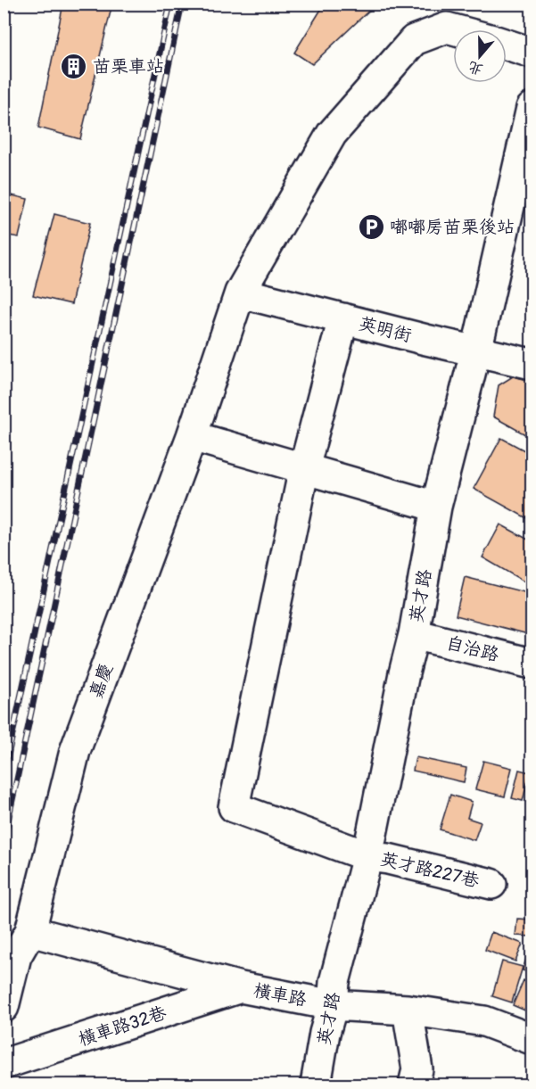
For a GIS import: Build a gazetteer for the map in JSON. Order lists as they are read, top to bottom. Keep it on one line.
{"streets":{"street":["英明街","英才路","自治路","嘉慶","英才路227巷","橫車路","橫車路32巷"]},"crossings":[["英明街","英才路"],["英明街","嘉慶"],["英才路","自治路"],["英才路","英才路227巷"],["英才路","橫車路"],["嘉慶","橫車路"],["橫車路","橫車路32巷"]],"places":{"building":["苗栗車站"],"parking":["嘟嘟房苗栗後站"]},"north":"bottom"}
